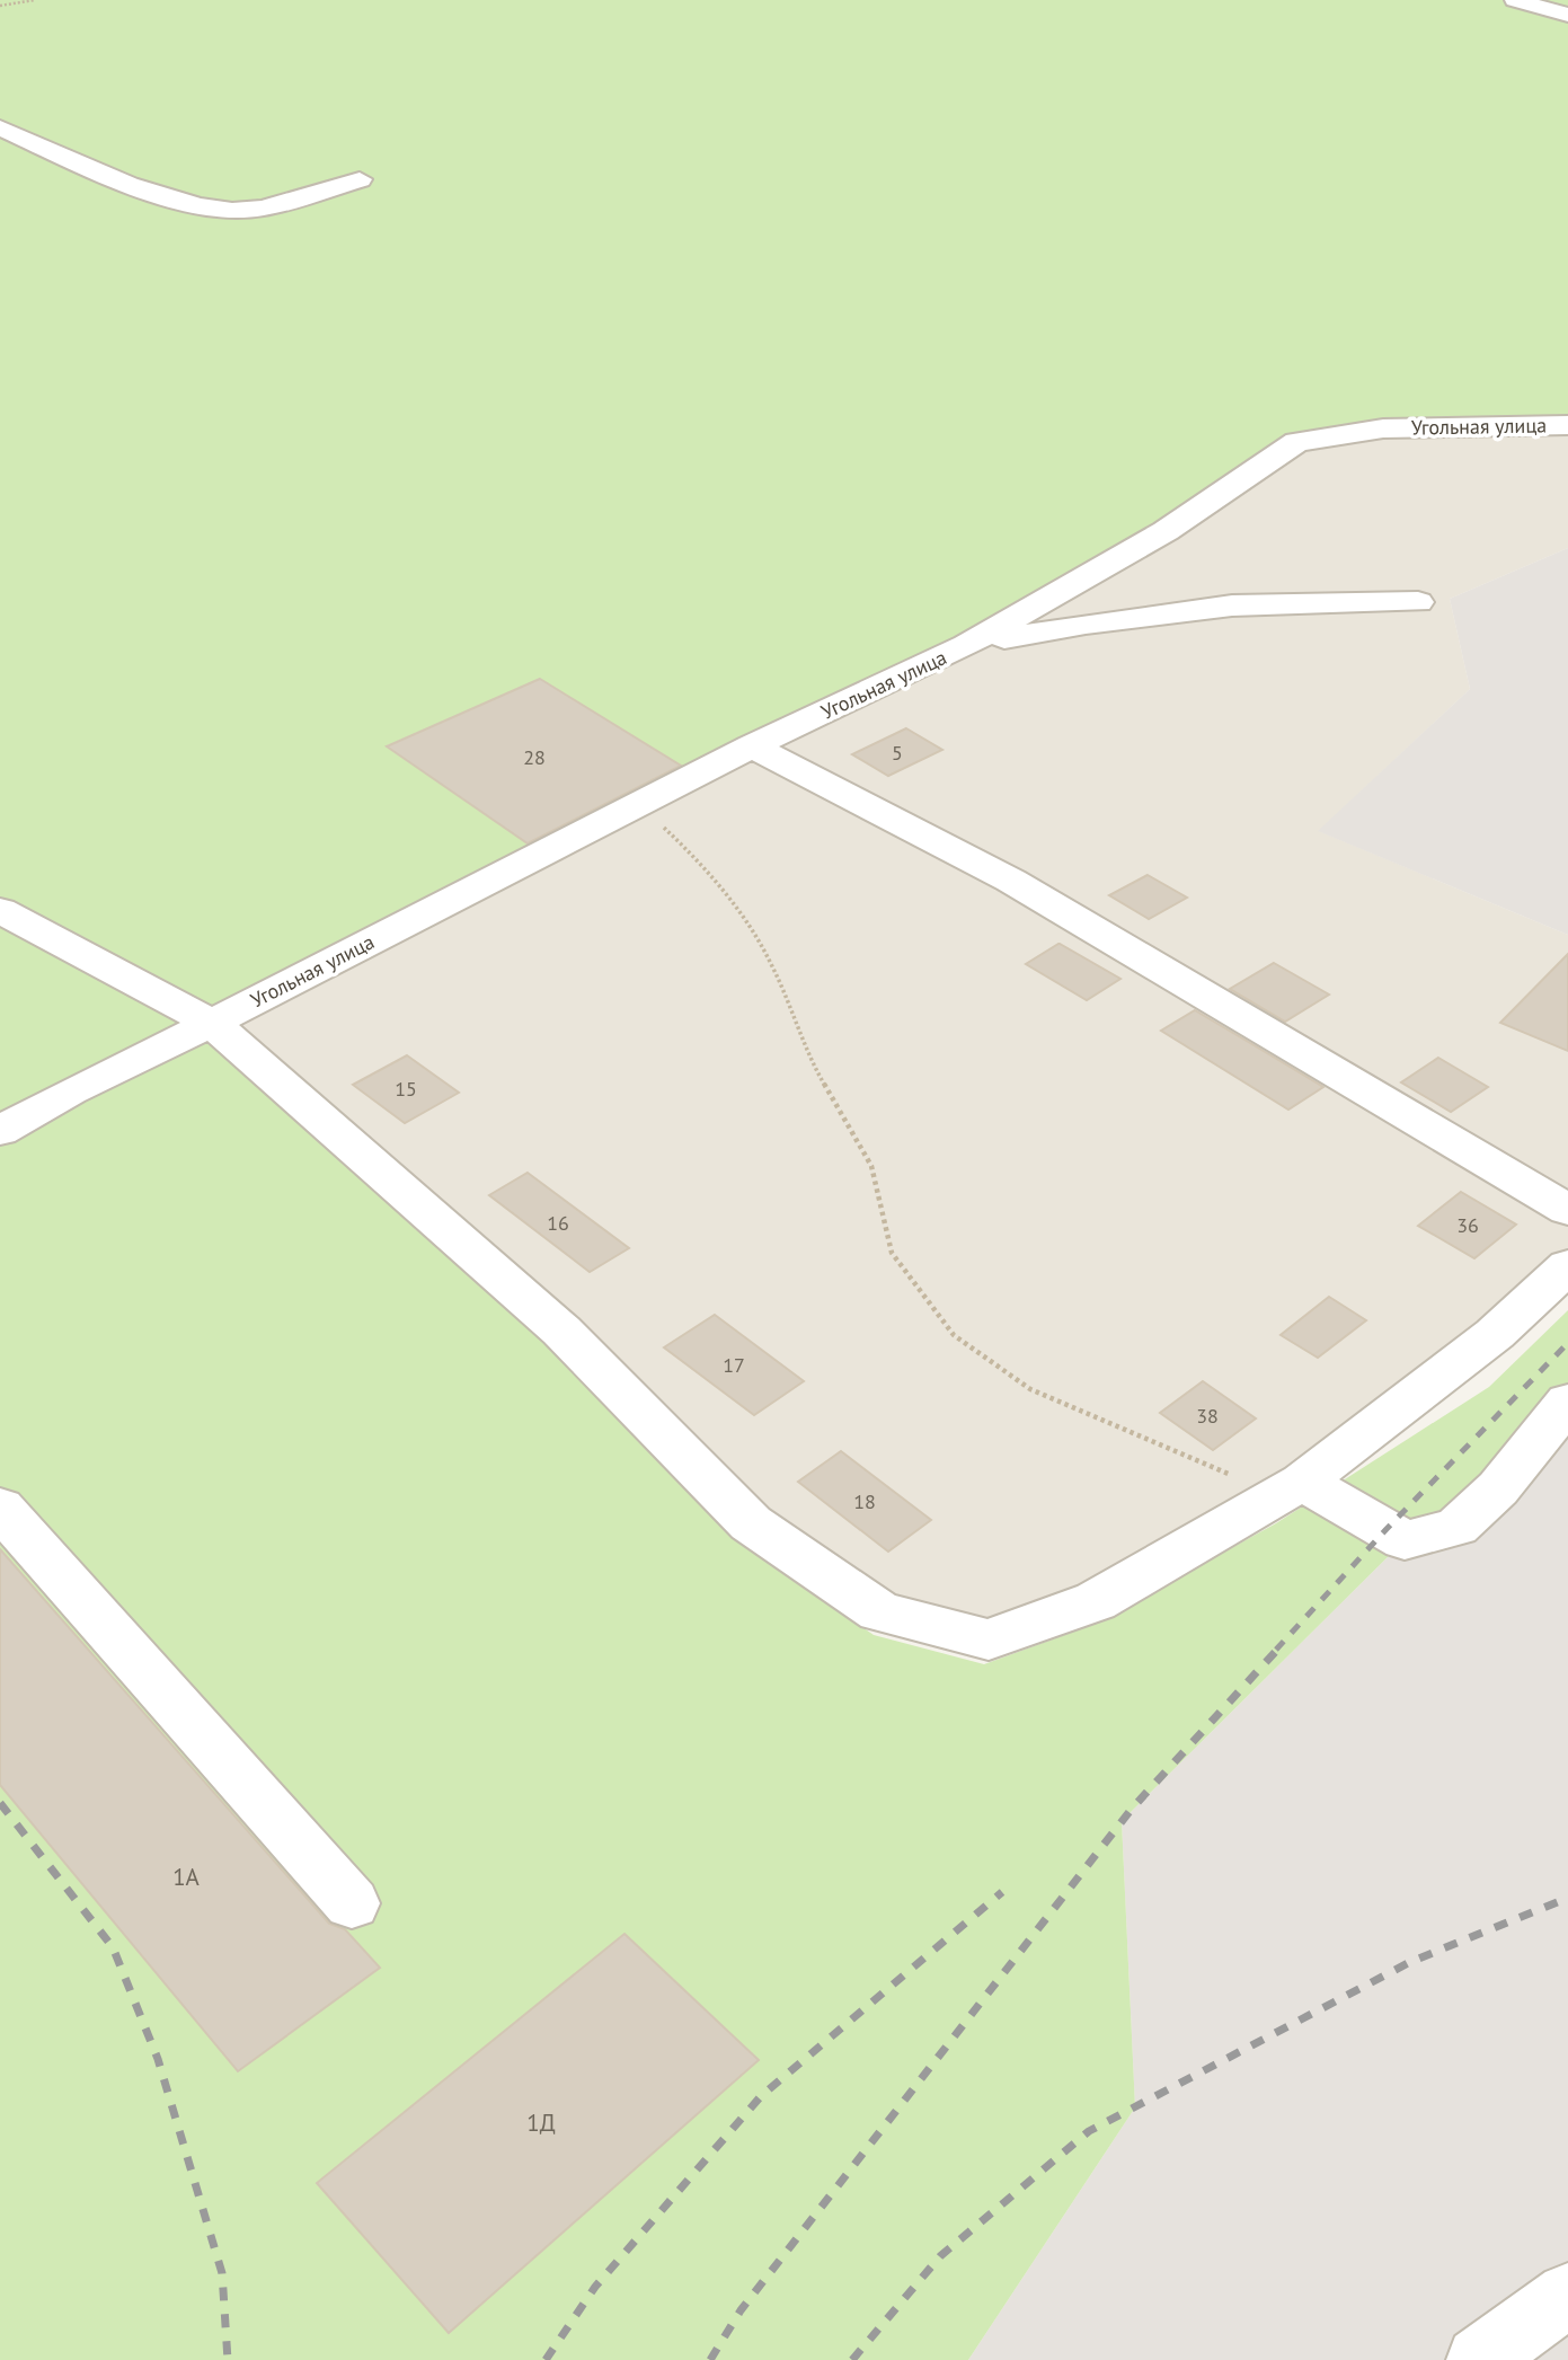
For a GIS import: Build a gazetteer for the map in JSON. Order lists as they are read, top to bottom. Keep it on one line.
{"streets":{"street":["Угольная улица"]},"house_numbers":["5","28","15","16","36","17","38","18","1А","1Д"]}
